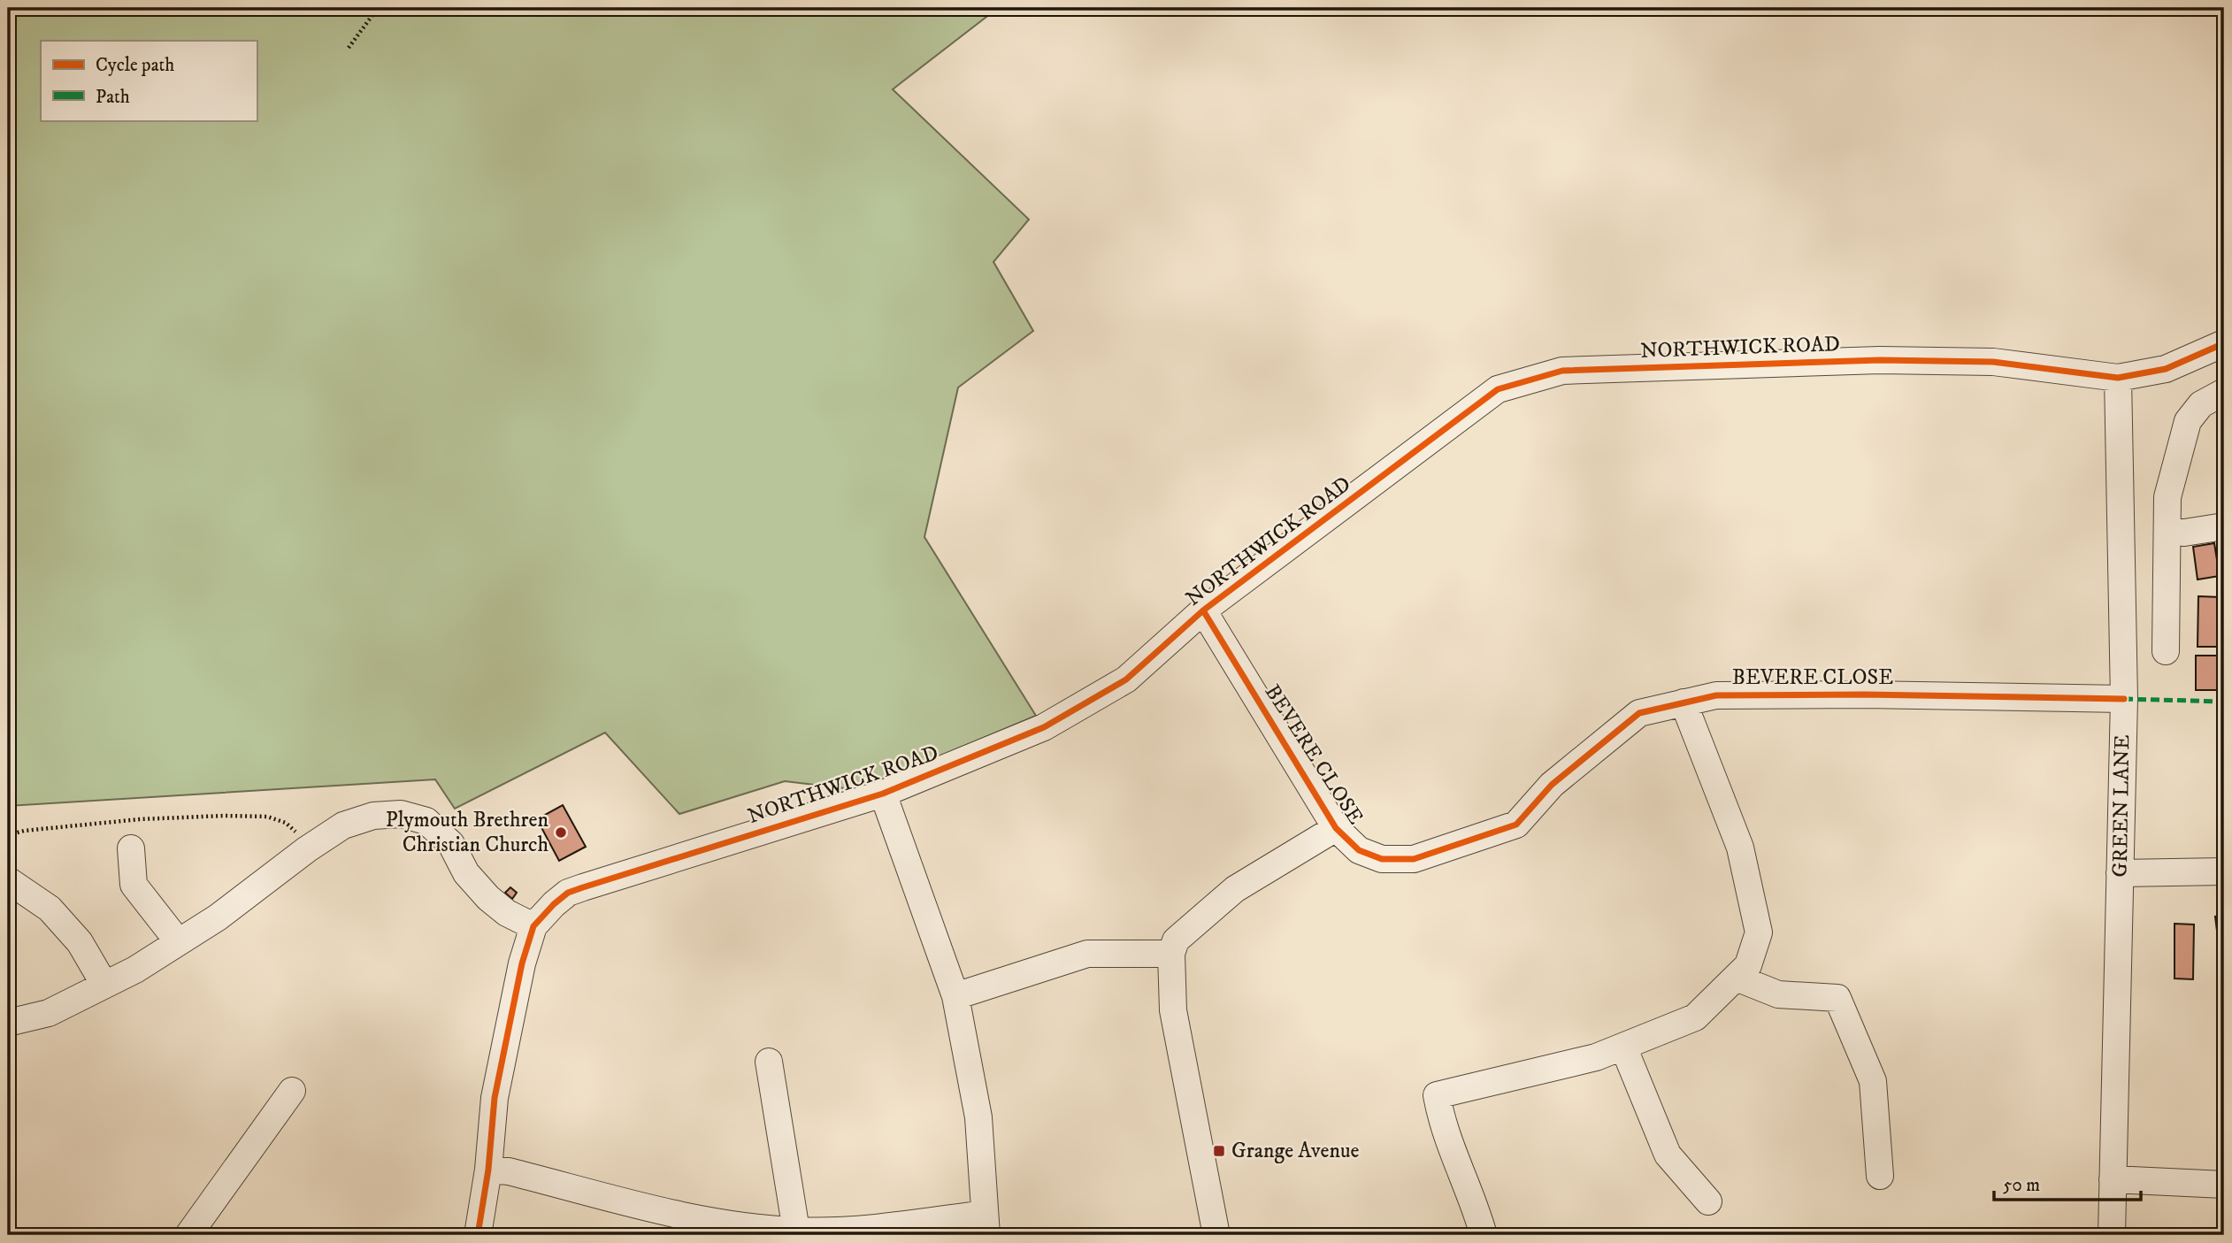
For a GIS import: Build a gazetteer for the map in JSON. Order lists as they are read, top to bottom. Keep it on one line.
{"streets":{"street":["NORTHWICK ROAD","BEVERE CLOSE","GREEN LANE"]},"crossings":[["NORTHWICK ROAD","BEVERE CLOSE"],["NORTHWICK ROAD","GREEN LANE"],["BEVERE CLOSE","GREEN LANE"]],"places":{"other":["Plymouth Brethren Christian Church"],"transit":["Grange Avenue"]},"legend":["Cycle path","Path"],"scale_bar":"50 m"}
